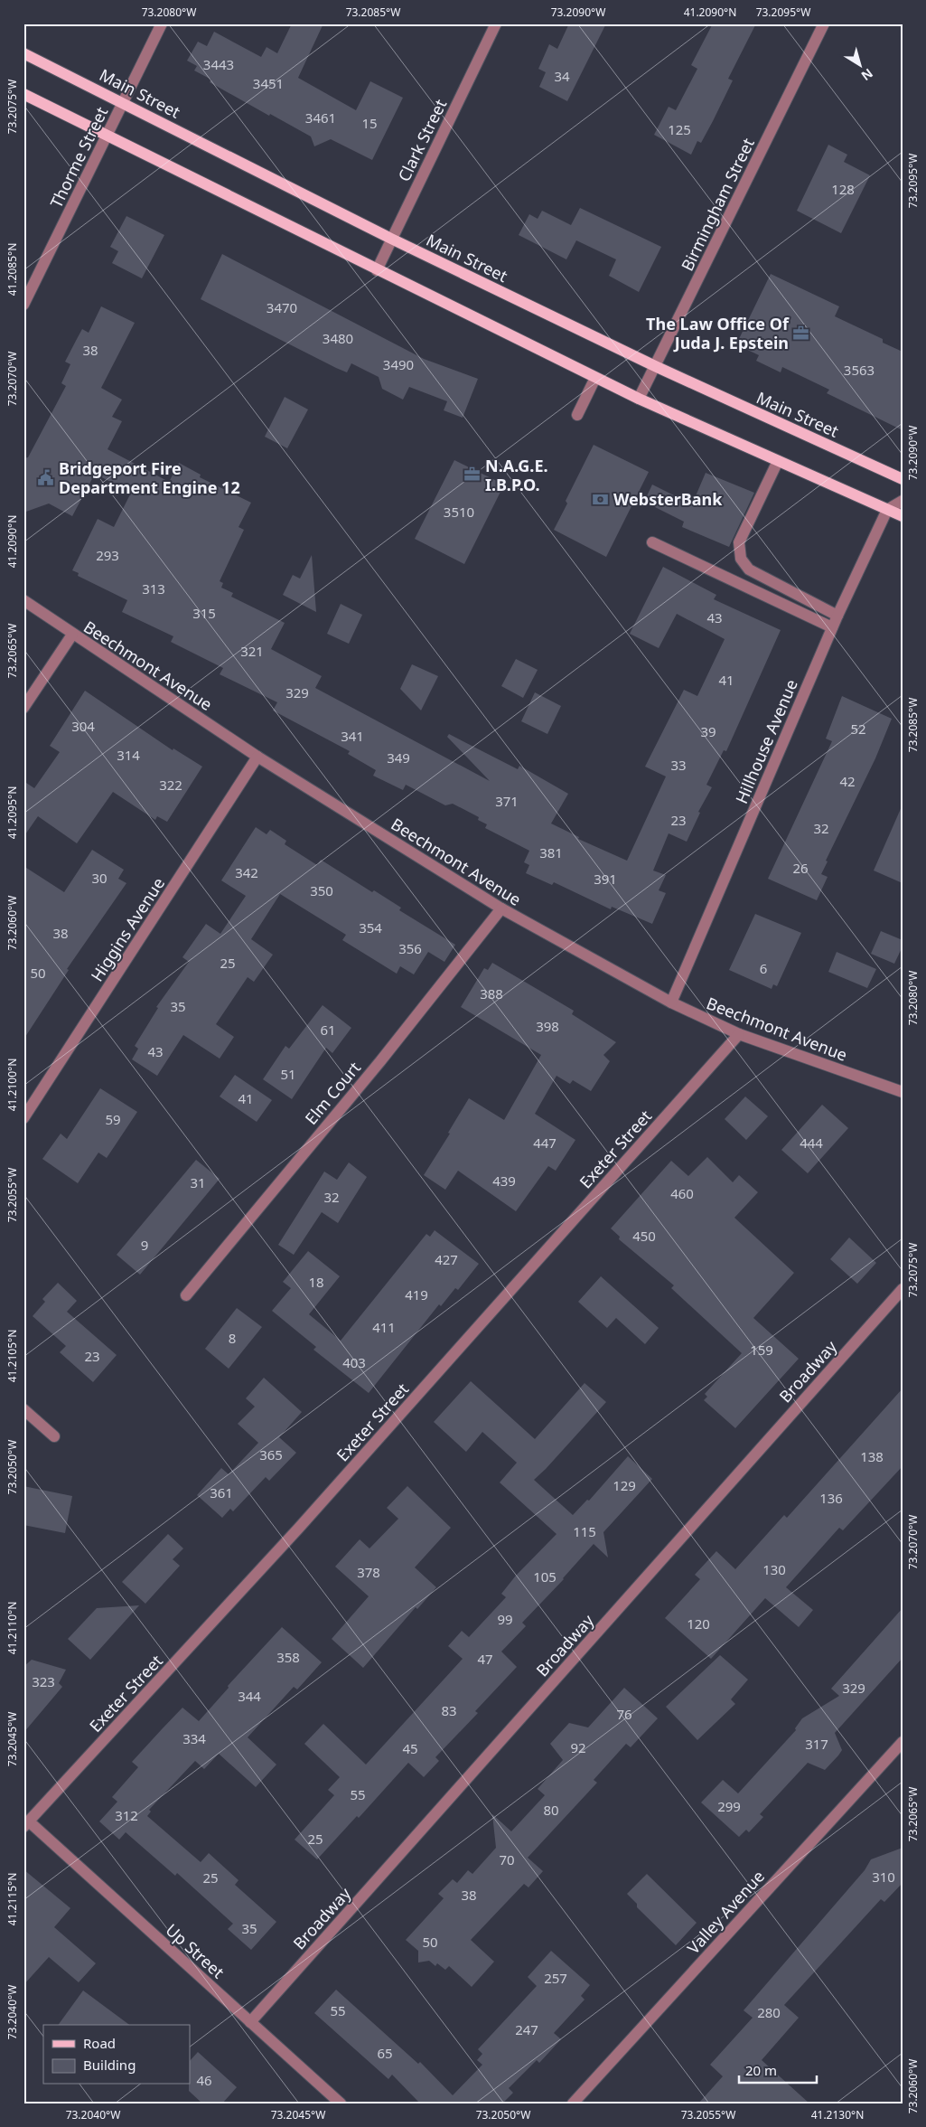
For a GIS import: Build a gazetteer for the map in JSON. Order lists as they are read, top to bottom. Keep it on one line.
{"streets":{"main road":["Main Street"],"street":["Clark Street","Thorme Street","Birmingham Street","Beechmont Avenue","Hillhouse Avenue","Higgins Avenue","Elm Court","Exeter Street","Broadway","Valley Avenue","Up Street"]},"crossings":[["Main Street","Clark Street"],["Main Street","Thorme Street"],["Main Street","Birmingham Street"],["Beechmont Avenue","Hillhouse Avenue"],["Beechmont Avenue","Higgins Avenue"],["Beechmont Avenue","Elm Court"],["Beechmont Avenue","Exeter Street"],["Exeter Street","Up Street"],["Broadway","Up Street"]],"places":{"office":["The Law Office Of Juda J. Epstein","N.A.G.E. I.B.P.O."],"public building":["Bridgeport Fire Department Engine 12"],"bank":["WebsterBank"]},"house_numbers":["3443","34","3451","3461","15","125","128","3470","3480","38","3490","3563","3510","293","313","315","43","321","41","329","304","52","39","341","314","349","33","42","322","371","23","32","381","26","342","30","391","350","354","38","356","25","6","50","388","35","398","61","43","51","41","59","447","444","439","31","460","32","450","9","427","18","419","411","8","159","23","403","365","138","129","361","136","115","130","378","105","99","120","358","47","323","329","344","83","76","334","317","92","45","55","299","80","312","25","70","310","25","38","35","50","257","55","280","247","65","46"],"legend":["Road","Building"],"scale_bar":"20 m","north":"bottom right","coordinates":["73.2080°W","73.2085°W","73.2090°W","41.2090°N","73.2095°W","73.2075°W","41.2085°N","73.2070°W","73.2065°W","41.2095°N","73.2060°W","41.2100°N","73.2055°W","41.2105°N","73.2050°W","41.2110°N","73.2045°W","41.2115°N","73.2040°W","41.2130°N"]}
